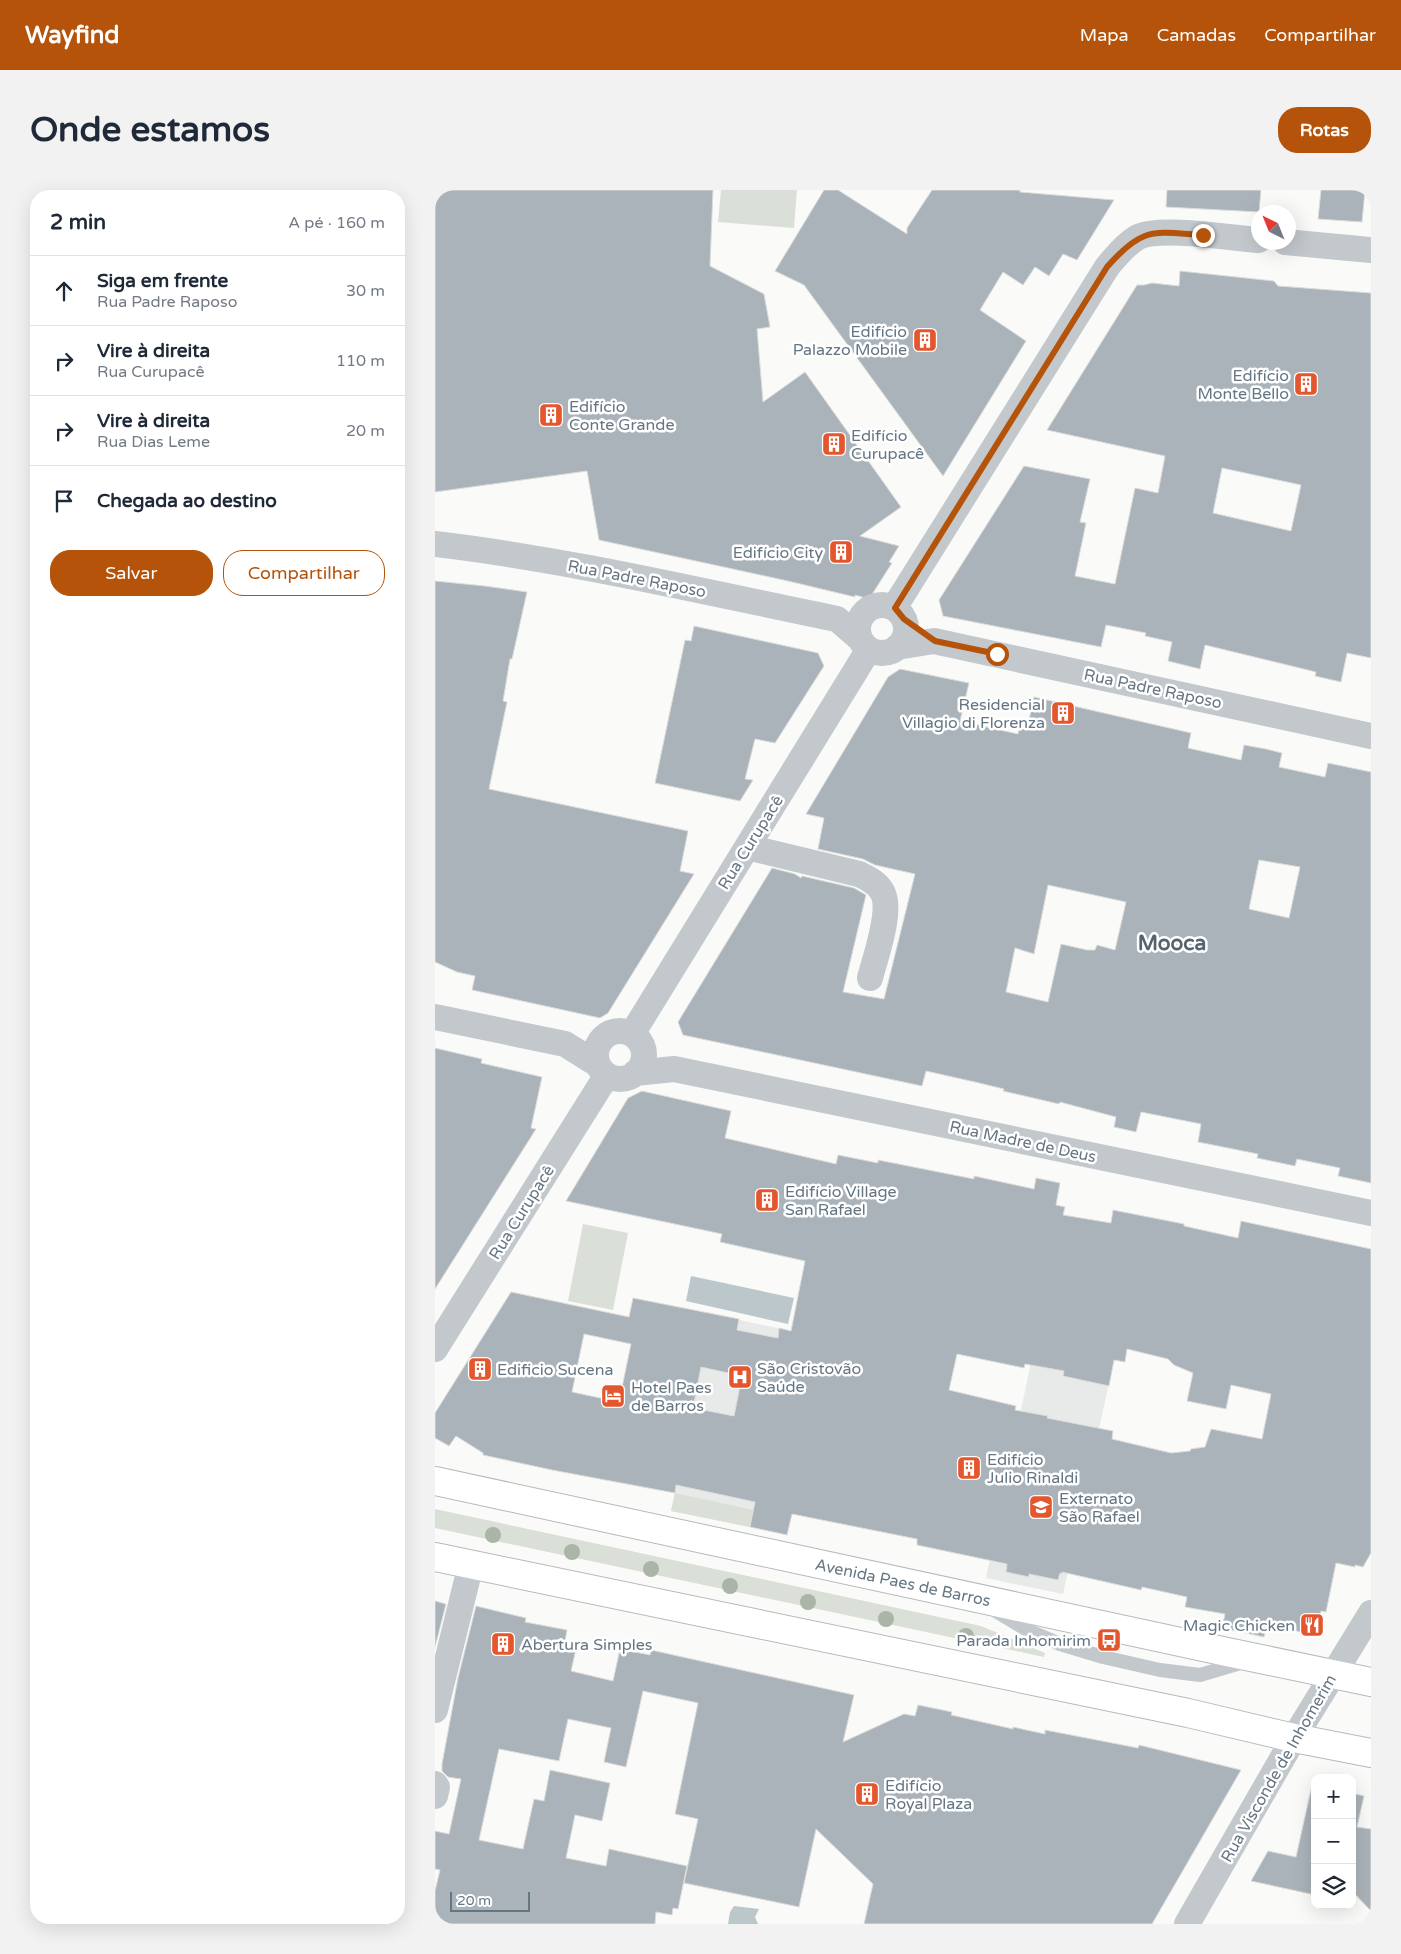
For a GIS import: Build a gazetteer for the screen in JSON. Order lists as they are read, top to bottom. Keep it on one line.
{"streets":{"main road":["Avenida Paes de Barros"],"street":["Rua Padre Raposo","Rua Curupacê","Rua Madre de Deus","Rua Visconde de Inhomerim"]},"crossings":[["Rua Padre Raposo","Rua Curupacê"],["Rua Curupacê","Rua Madre de Deus"],["Avenida Paes de Barros","Rua Visconde de Inhomerim"]],"districts":["Mooca"],"places":{"building":["Edifício Palazzo Mobile","Edifício Monte Bello","Edifício Conte Grande","Edifício Curupacê","Edifício City","Residencial Villagio di Florenza","Edifício Village San Rafael","Edificio Sucena","Edifício Julio Rinaldi","Abertura Simples","Edifício Royal Plaza"],"hospital":["São Cristovão Saúde"],"hotel":["Hotel Paes de Barros"],"school or university":["Externato São Rafael"],"restaurant":["Magic Chicken"],"bus stop":["Parada Inhomirim"]},"scale_bar":"20 m","north":"top left","page":{"header":"Wayfind","nav":["Mapa","Camadas","Compartilhar"],"buttons":["Rotas",["Salvar","Compartilhar"]],"title":"Onde estamos","heading":["2 min","A pé · 160 m"],"list":[["Siga em frente","Rua Padre Raposo","30 m"],["Vire à direita","Rua Curupacê","110 m"],["Vire à direita","Rua Dias Leme","20 m"],"Chegada ao destino"],"map_buttons":["+","−"],"scale":"20 m"}}
